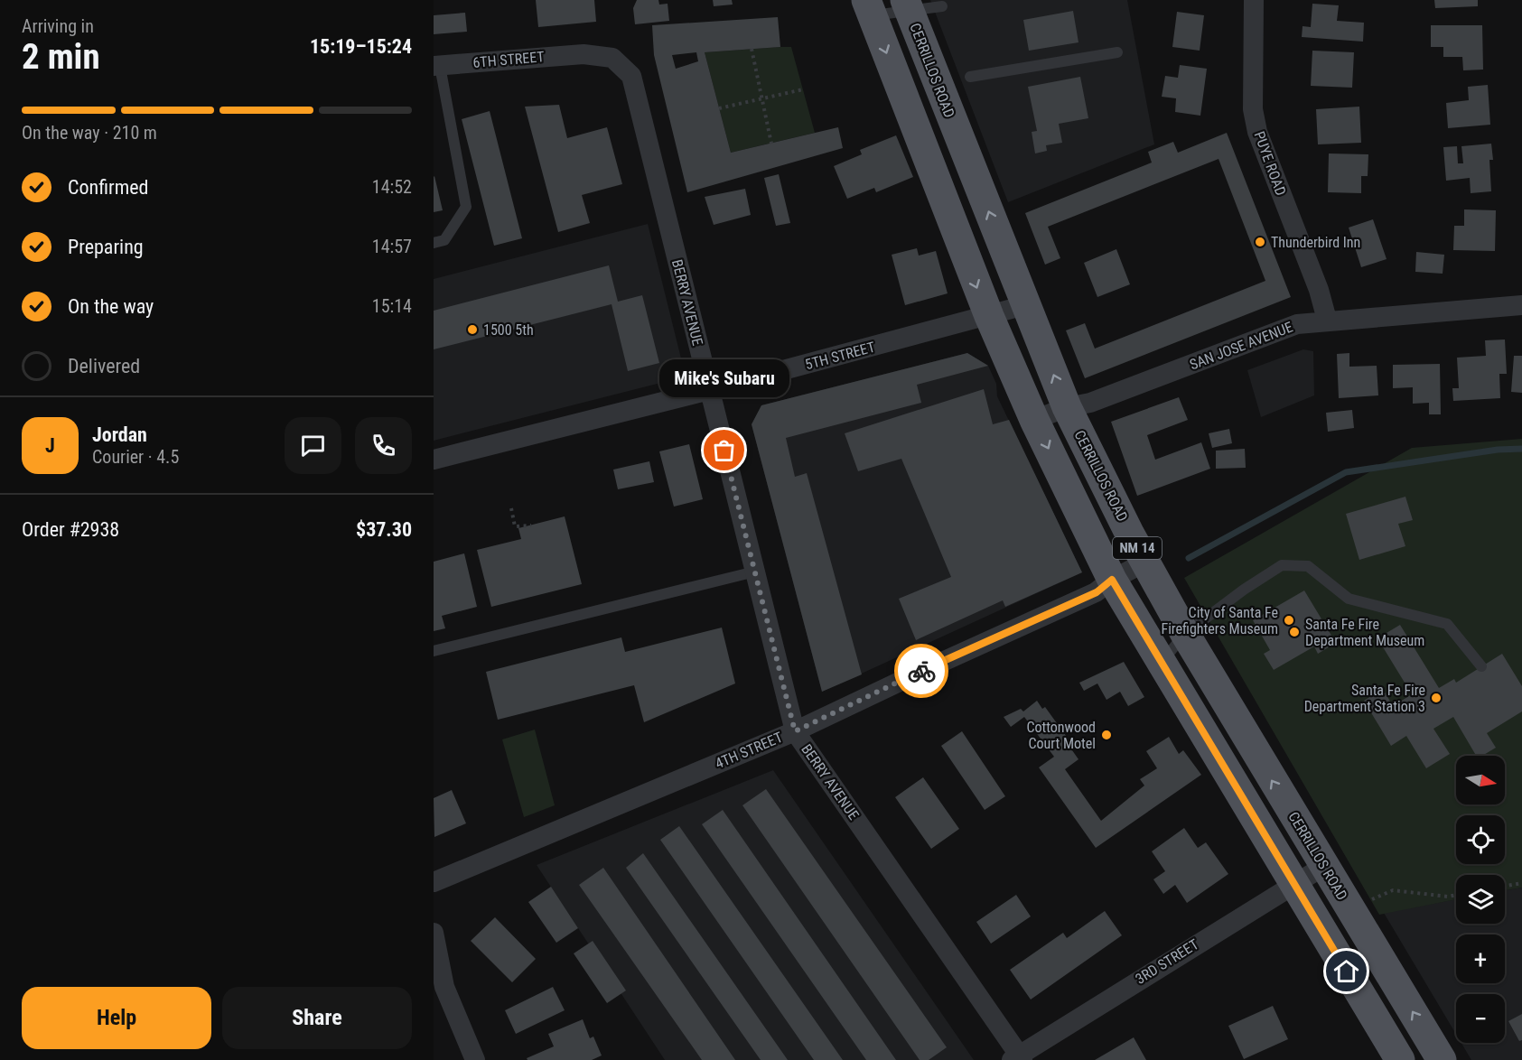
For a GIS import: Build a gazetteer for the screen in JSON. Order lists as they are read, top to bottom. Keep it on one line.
{"streets":{"main road":["CERRILLOS ROAD","NM 14"],"street":["6TH STREET","PUYE ROAD","BERRY AVENUE","SAN JOSE AVENUE","5TH STREET","4TH STREET","3RD STREET"]},"crossings":[["6TH STREET","BERRY AVENUE"],["CERRILLOS ROAD","SAN JOSE AVENUE"],["CERRILLOS ROAD","5TH STREET"],["CERRILLOS ROAD","4TH STREET"],["CERRILLOS ROAD","3RD STREET"],["PUYE ROAD","SAN JOSE AVENUE"],["BERRY AVENUE","5TH STREET"],["BERRY AVENUE","4TH STREET"],["BERRY AVENUE","3RD STREET"],["SAN JOSE AVENUE","NM 14"],["5TH STREET","NM 14"],["NM 14","4TH STREET"],["NM 14","3RD STREET"]],"places":["Thunderbird Inn","1500 5th","Mike's Subaru","City of Santa Fe Firefighters Museum","Santa Fe Fire Department Museum","Santa Fe Fire Department Station 3","Cottonwood Court Motel"],"north":"right","page":{"heading":["2 min","Arriving in","15:19–15:24"],"panel":["Jordan","Courier · 4.5","Order #2938","$37.30"],"bar":"On the way · 210 m","list":[["Confirmed","14:52"],["Preparing","14:57"],["On the way","15:14"],"Delivered"],"bubble":"Mike's Subaru","round":"J","map_buttons":["+","−"],"buttons":["Help","Share"]}}
